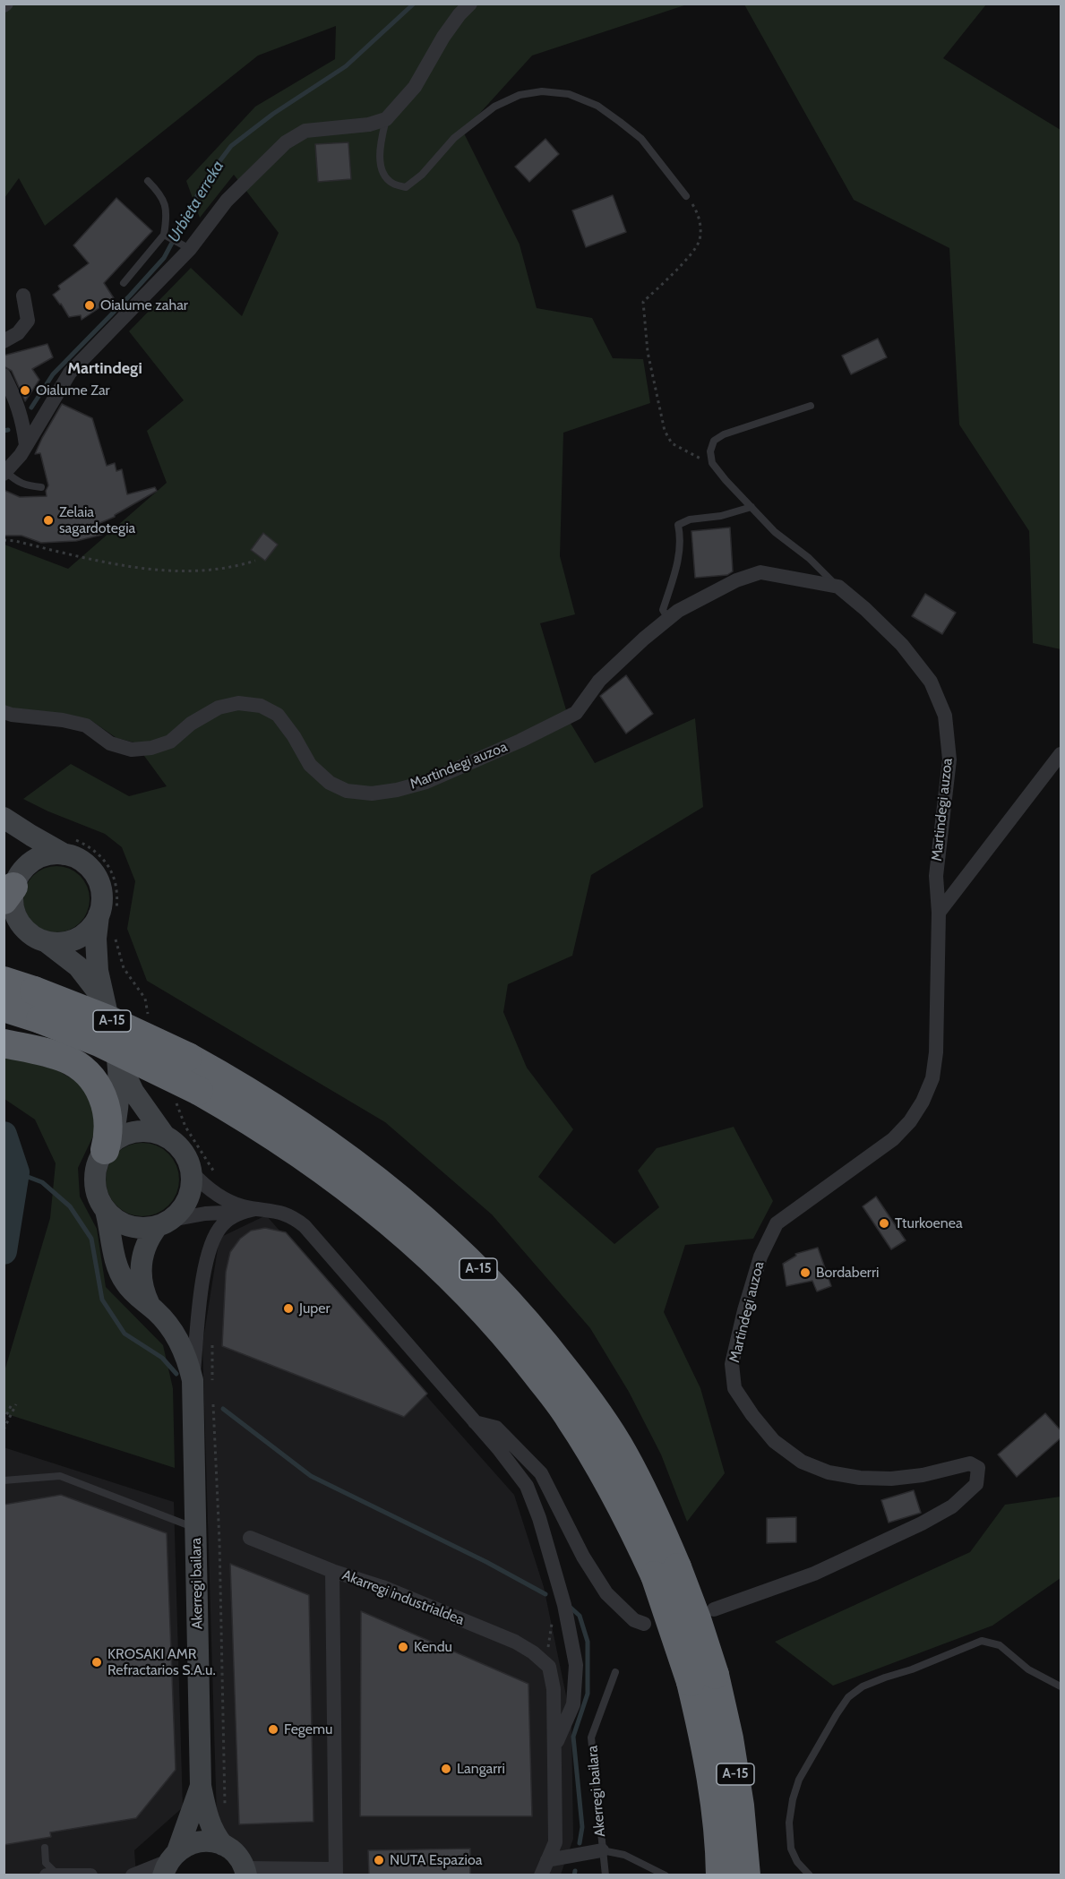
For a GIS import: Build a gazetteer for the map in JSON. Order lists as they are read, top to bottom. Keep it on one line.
{"streets":{"highway":["A-15"],"main road":["Akerregi bailara"],"street":["Martindegi auzoa","Akarregi industrialdea"]},"districts":["Martindegi"],"water":["Urbieta erreka"],"places":["Oialume zahar","Oialume Zar","Zelaia sagardotegia","Tturkoenea","Bordaberri","Juper","Kendu","KROSAKI AMR Refractarios S.A.u.","Fegemu","Langarri","NUTA Espazioa"]}
